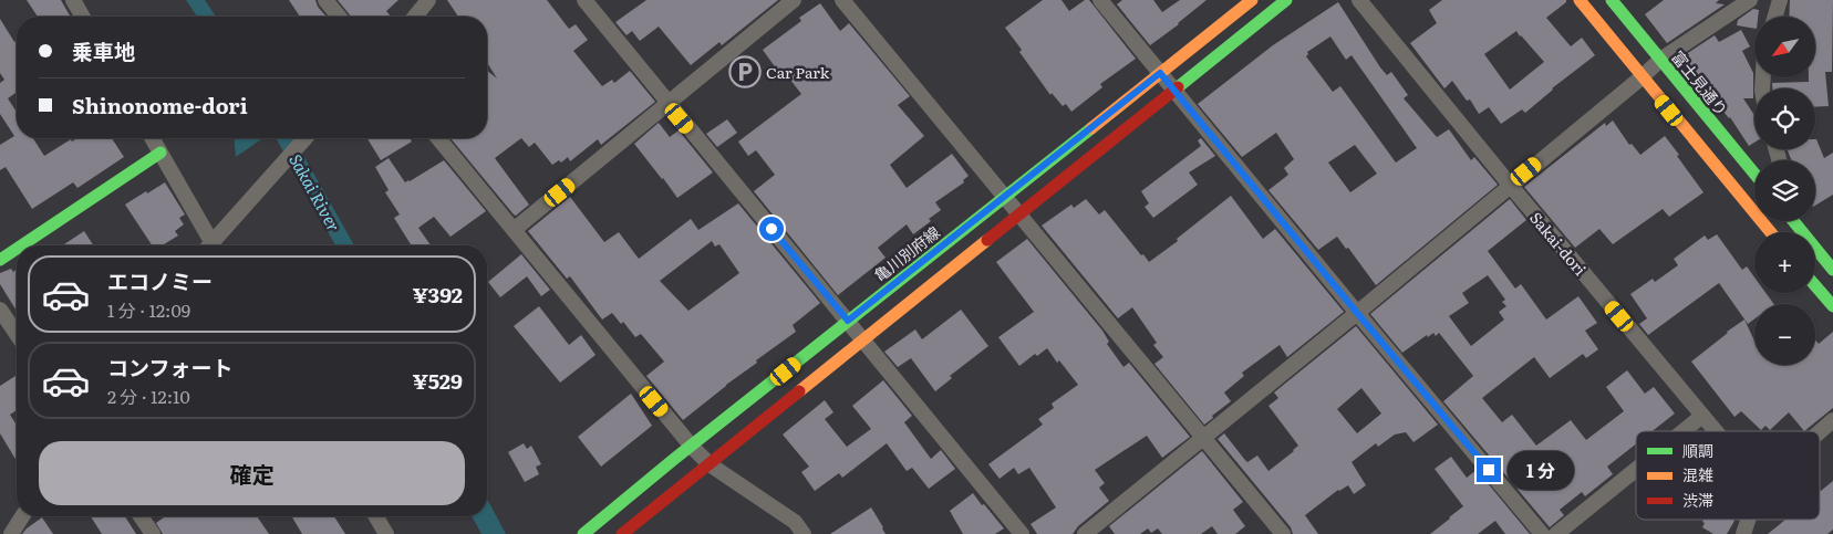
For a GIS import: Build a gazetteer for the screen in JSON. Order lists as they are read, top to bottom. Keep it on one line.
{"streets":{"main road":["富士見通り","亀川別府線"],"street":["Sakai-dori"]},"water":["Sakai River"],"places":{"parking":["Car Park"]},"legend":["順調","混雑","渋滞"],"north":"bottom left","page":{"map_buttons":["+","−"],"banner":["乗車地","Shinonome-dori"],"list":[{"name":"エコノミー","note":"1 分 · 12:09","value":"¥392"},{"name":"コンフォート","note":"2 分 · 12:10","value":"¥529"}],"buttons":"確定","bubble":"1 分"}}
